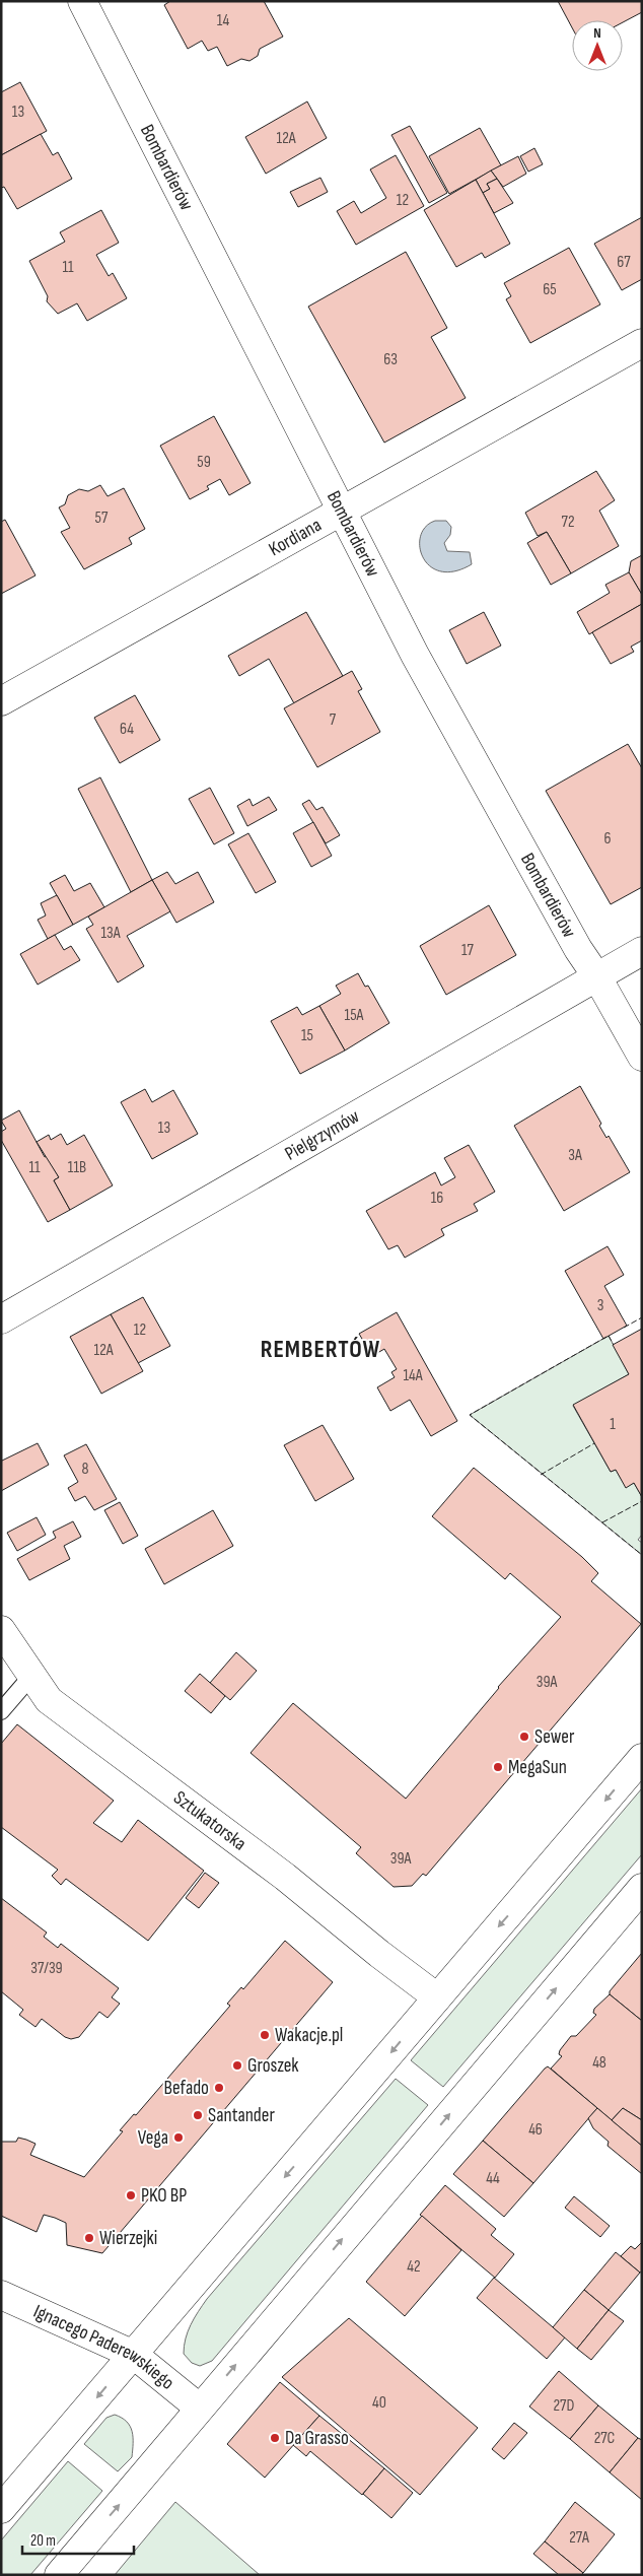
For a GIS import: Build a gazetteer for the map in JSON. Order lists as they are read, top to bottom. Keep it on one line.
{"streets":{"street":["Bombardierów","Kordiana","Pielgrzymów","Sztukatorska","Ignacego Paderewskiego"]},"crossings":[["Bombardierów","Kordiana"],["Bombardierów","Pielgrzymów"]],"districts":["REMBERTÓW"],"places":["Sewer","MegaSun","Wakacje.pl","Groszek","Befado","Santander","Vega","PKO BP","Wierzejki","Da Grasso"],"house_numbers":["14","13","12A","12","67","11","65","63","59","57","72","7","64","6","13A","17","15A","15","13","3A","11","11B","16","3","12","12A","14A","1","8","39A","39A","37/39","48","46","44","42","40","27D","27C","27A"],"scale_bar":"20 m","north":"top"}
